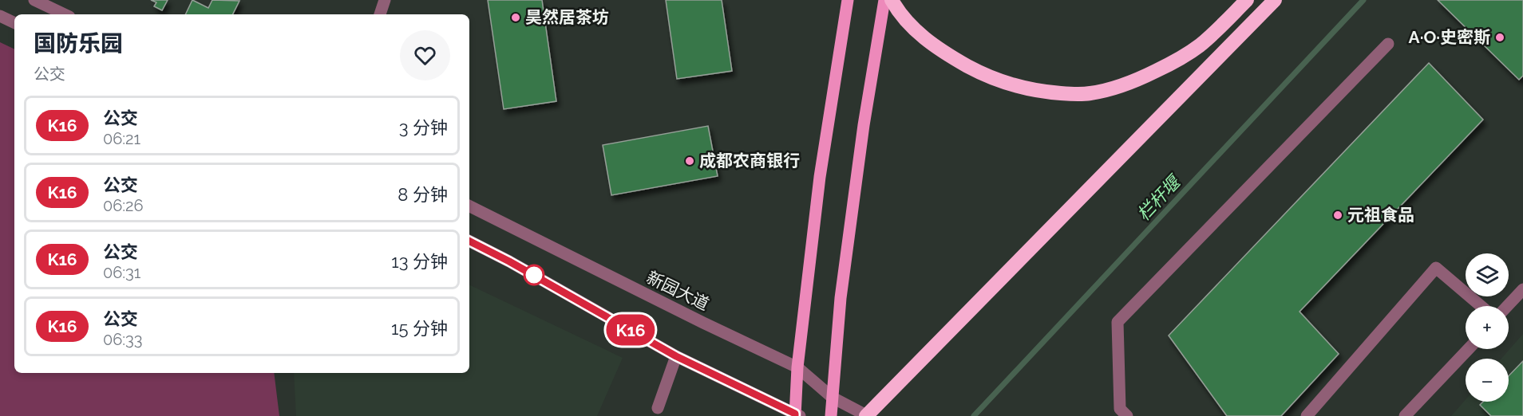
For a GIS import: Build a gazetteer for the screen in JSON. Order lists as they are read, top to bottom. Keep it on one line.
{"streets":{"street":["新园大道"]},"water":["栏杆堰"],"places":["昊然居茶坊","A·O·史密斯","成都农商银行","元祖食品"],"lines":["bus line K16"],"page":{"on_map":"K16","heading":["国防乐园","公交"],"list":[{"mark":"K16","name":"公交","note":"06:21","value":"3 分钟"},{"mark":"K16","name":"公交","note":"06:26","value":"8 分钟"},{"mark":"K16","name":"公交","note":"06:31","value":"13 分钟"},{"mark":"K16","name":"公交","note":"06:33","value":"15 分钟"}],"map_buttons":["+","−"]}}
